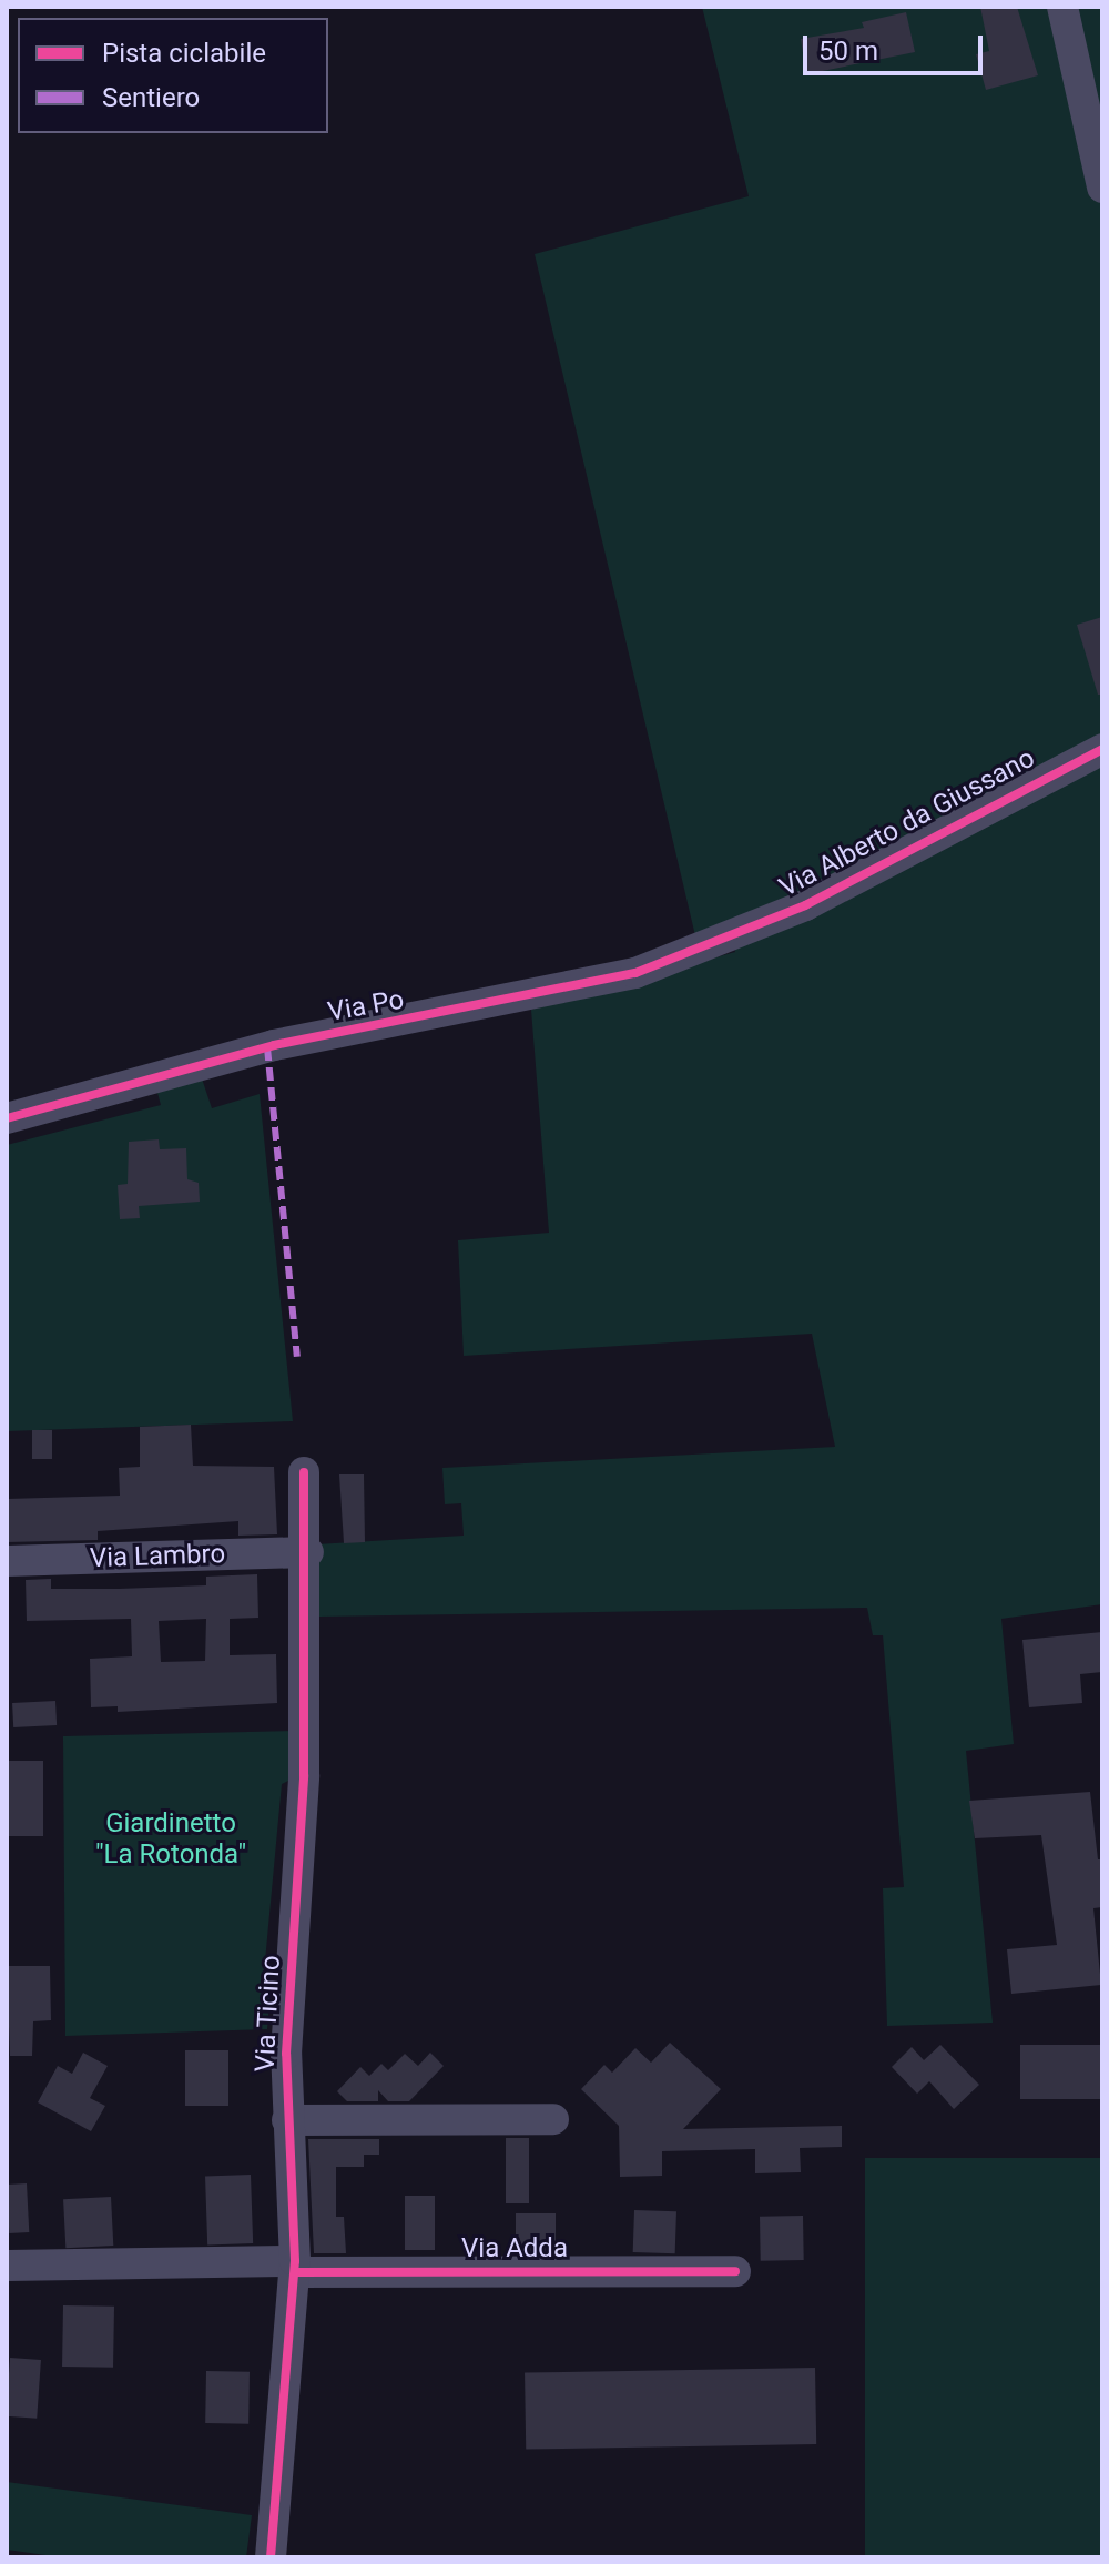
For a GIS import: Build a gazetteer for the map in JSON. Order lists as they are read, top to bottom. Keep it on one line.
{"streets":{"street":["Via Alberto da Giussano","Via Po","Via Lambro","Via Ticino","Via Adda"]},"crossings":[["Via Alberto da Giussano","Via Po"],["Via Lambro","Via Ticino"],["Via Ticino","Via Adda"]],"parks":["Giardinetto \"La Rotonda\""],"legend":["Pista ciclabile","Sentiero"],"scale_bar":"50 m"}
